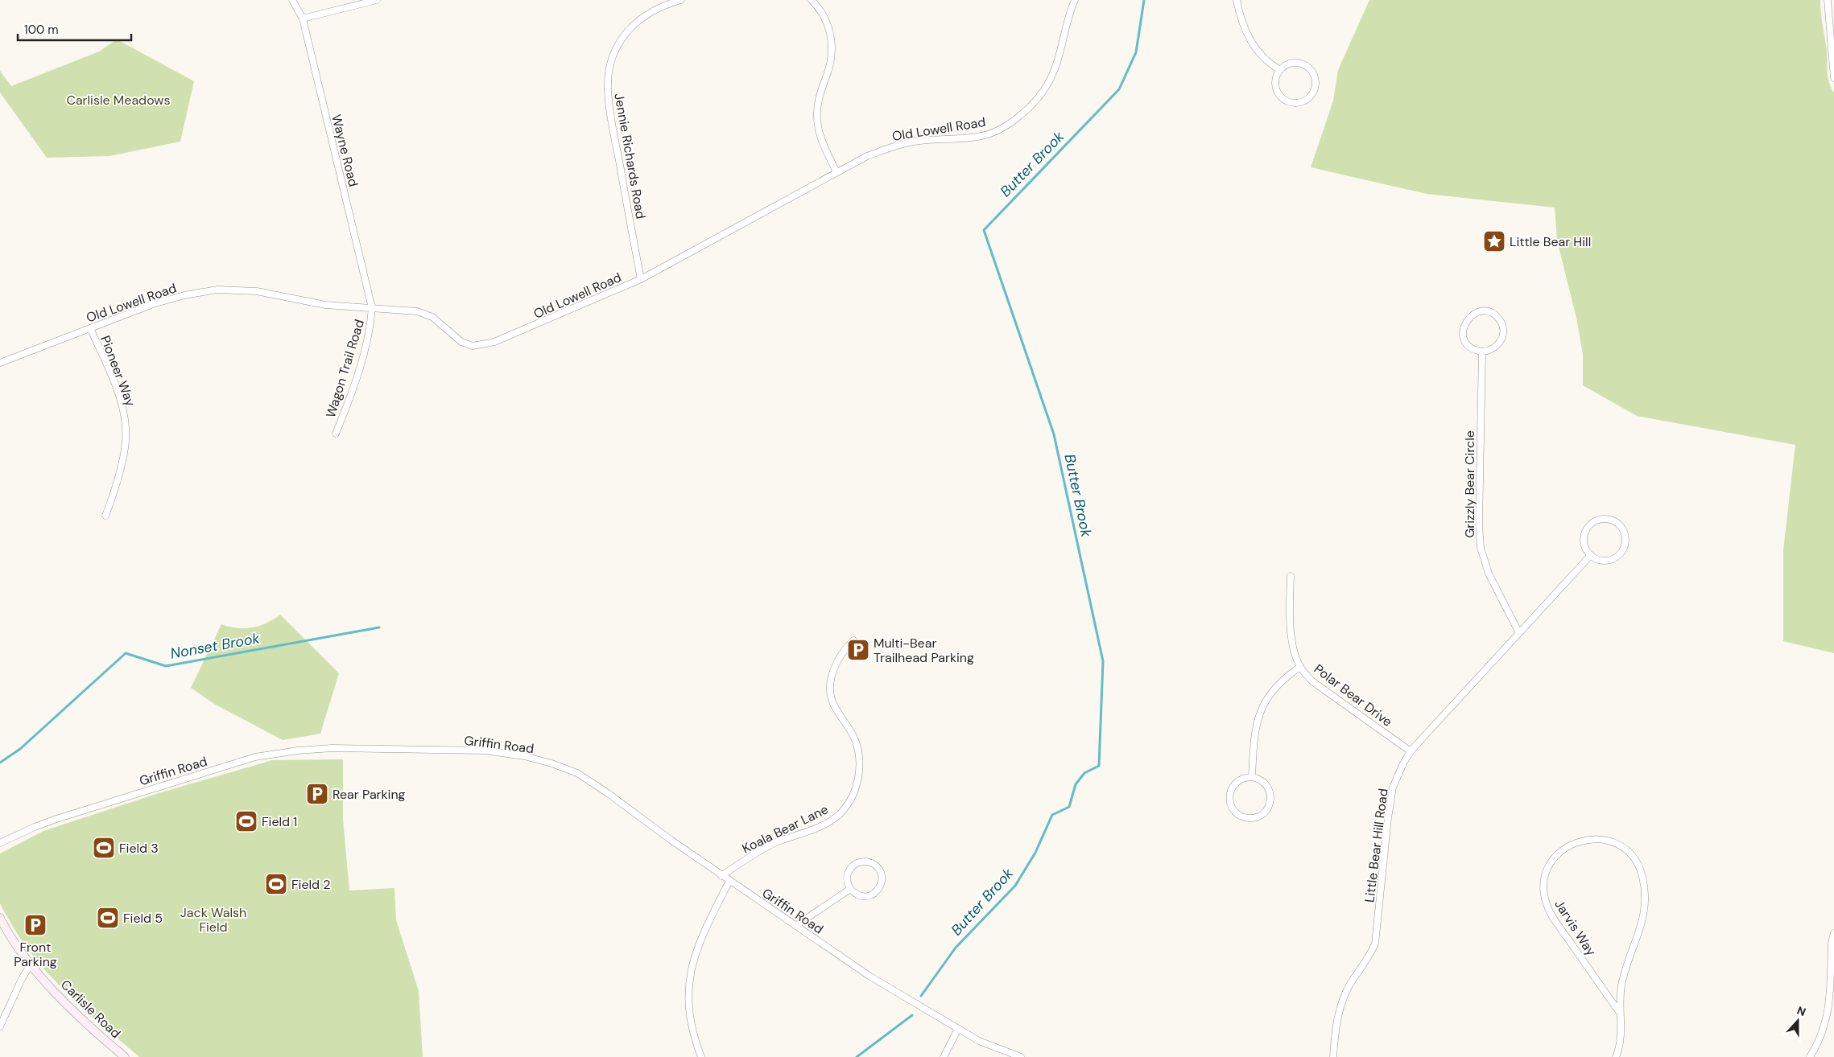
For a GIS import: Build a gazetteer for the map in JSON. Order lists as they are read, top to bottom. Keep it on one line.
{"streets":{"main road":["Carlisle Road"],"street":["Old Lowell Road","Wayne Road","Jennie Richards Road","Wagon Trail Road","Pioneer Way","Grizzly Bear Circle","Polar Bear Drive","Griffin Road","Koala Bear Lane","Little Bear Hill Road","Jarvis Way"]},"crossings":[["Old Lowell Road","Wayne Road"],["Old Lowell Road","Jennie Richards Road"],["Old Lowell Road","Wagon Trail Road"],["Old Lowell Road","Pioneer Way"],["Wayne Road","Wagon Trail Road"],["Grizzly Bear Circle","Little Bear Hill Road"],["Polar Bear Drive","Little Bear Hill Road"],["Griffin Road","Koala Bear Lane"]],"water":["Butter Brook","Nonset Brook"],"parks":["Carlisle Meadows","Jack Walsh Field"],"places":{"place":["Little Bear Hill"],"parking":["Multi-Bear Trailhead Parking","Rear Parking","Front Parking"],"sports":["Field 1","Field 3","Field 2","Field 5"]},"scale_bar":"100 m","north":"top"}
